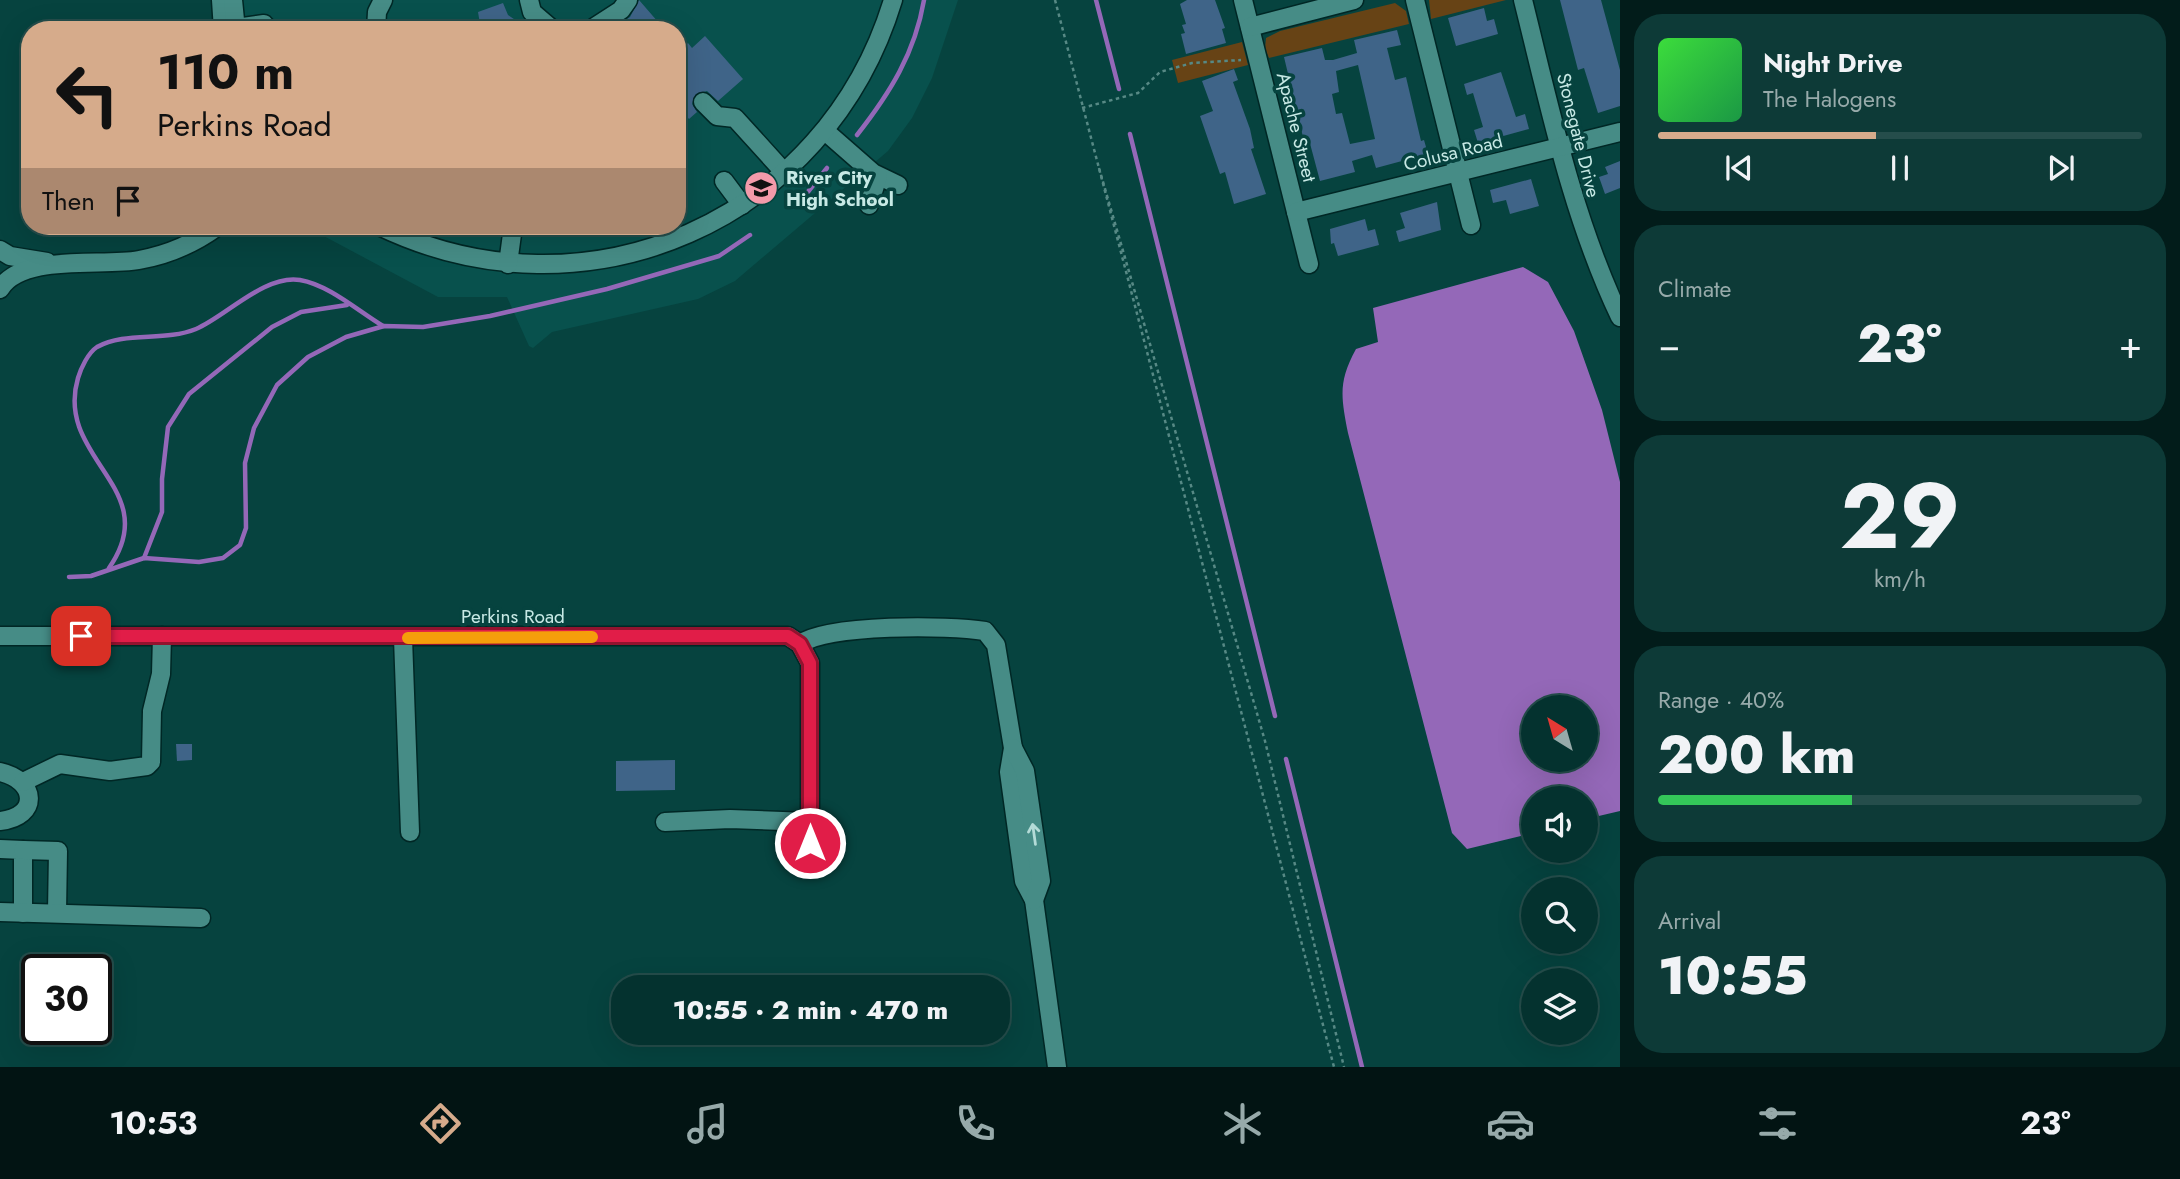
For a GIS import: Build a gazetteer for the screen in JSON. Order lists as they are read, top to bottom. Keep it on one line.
{"streets":{"street":["Apache Street","Stonegate Drive","Colusa Road","Perkins Road"]},"crossings":[["Apache Street","Colusa Road"],["Stonegate Drive","Colusa Road"]],"places":{"school or university":["River City High School"]},"north":"top left","page":{"turn":["110 m","Perkins Road"],"song":["Night Drive","The Halogens"],"then":"Then","tile":["Climate",["29","km/h"],["Range · 40%","200 km"],["Arrival","10:55"]],"heat":["−","23°","+"],"limit":"30","trip":"10:55 · 2 min · 470 m","tabs":["10:53","23°"]}}
